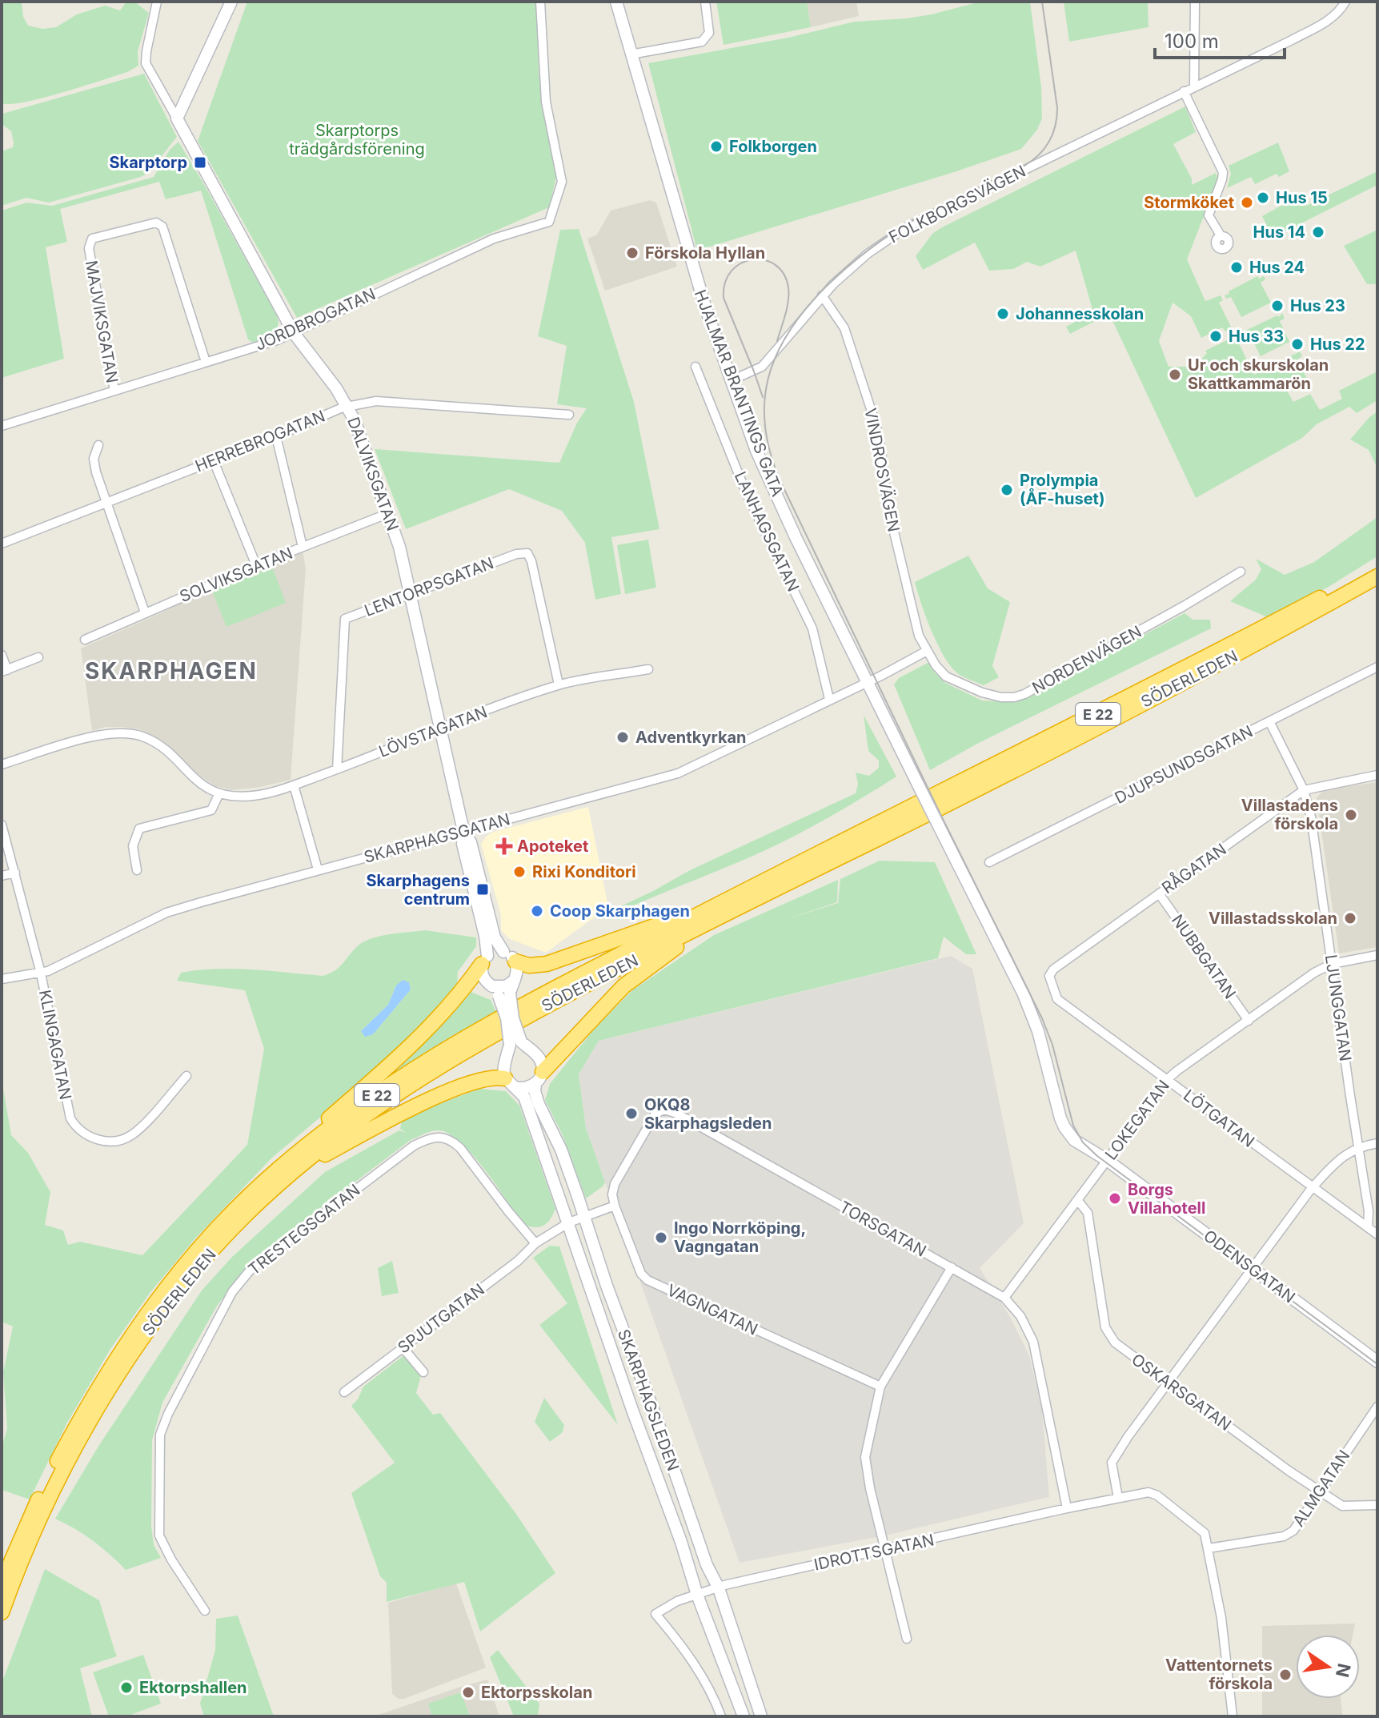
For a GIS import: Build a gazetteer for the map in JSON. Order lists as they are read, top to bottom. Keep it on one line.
{"streets":{"highway":["SÖDERLEDEN","E 22"],"street":["FOLKBORGSVÄGEN","JORDBROGATAN","MAJVIKSGATAN","HJALMAR BRANTINGS GATA","HERREBROGATAN","VINDROSVÄGEN","DALVIKSGATAN","LANHAGSGATAN","SOLVIKSGATAN","LENTORPSGATAN","NORDENVÄGEN","LÖVSTAGATAN","DJUPSUNDSGATAN","SKARPHAGSGATAN","RÅGATAN","NUBBGATAN","LJUNGGATAN","KLINGAGATAN","LÖTGATAN","LOKEGATAN","TORSGATAN","TRESTEGSGATAN","ODENSGATAN","VAGNGATAN","SPJUTGATAN","OSKARSGATAN","SKARPHAGSLEDEN","ALMGATAN","IDROTTSGATAN"]},"crossings":[["FOLKBORGSVÄGEN","HJALMAR BRANTINGS GATA"],["FOLKBORGSVÄGEN","VINDROSVÄGEN"],["JORDBROGATAN","MAJVIKSGATAN"],["JORDBROGATAN","DALVIKSGATAN"],["HJALMAR BRANTINGS GATA","SKARPHAGSGATAN"],["HJALMAR BRANTINGS GATA","ODENSGATAN"],["HERREBROGATAN","DALVIKSGATAN"],["VINDROSVÄGEN","NORDENVÄGEN"],["DALVIKSGATAN","SOLVIKSGATAN"],["DALVIKSGATAN","LENTORPSGATAN"],["DALVIKSGATAN","LÖVSTAGATAN"],["DALVIKSGATAN","SKARPHAGSGATAN"],["LANHAGSGATAN","SKARPHAGSGATAN"],["LENTORPSGATAN","LÖVSTAGATAN"],["DJUPSUNDSGATAN","LJUNGGATAN"],["SKARPHAGSGATAN","KLINGAGATAN"],["RÅGATAN","NUBBGATAN"],["RÅGATAN","LJUNGGATAN"],["RÅGATAN","LÖTGATAN"],["NUBBGATAN","LOKEGATAN"],["LJUNGGATAN","LÖTGATAN"],["LJUNGGATAN","LOKEGATAN"],["LÖTGATAN","LOKEGATAN"],["LOKEGATAN","TORSGATAN"],["LOKEGATAN","ODENSGATAN"],["LOKEGATAN","OSKARSGATAN"],["TORSGATAN","VAGNGATAN"],["TORSGATAN","IDROTTSGATAN"],["TRESTEGSGATAN","SPJUTGATAN"],["OSKARSGATAN","ALMGATAN"],["SKARPHAGSLEDEN","IDROTTSGATAN"],["ALMGATAN","IDROTTSGATAN"]],"districts":["SKARPHAGEN"],"parks":["Skarptorps trädgårdsförening"],"places":{"other":["Folkborgen","Hus 15","Stormköket","Hus 14","Förskola Hyllan","Hus 24","Hus 23","Johannesskolan","Hus 33","Hus 22","Ur och skurskolan Skattkammarön","Prolympia (ÅF-huset)","Adventkyrkan","Villastadens förskola","Rixi Konditori","Coop Skarphagen","Villastadsskolan","OKQ8 Skarphagsleden","Borgs Villahotell","Ingo Norrköping, Vagngatan","Vattentornets förskola","Ektorpshallen","Ektorpsskolan"],"transit":["Skarptorp","Skarphagens centrum"],"health":["Apoteket"]},"scale_bar":"100 m","north":"right"}
